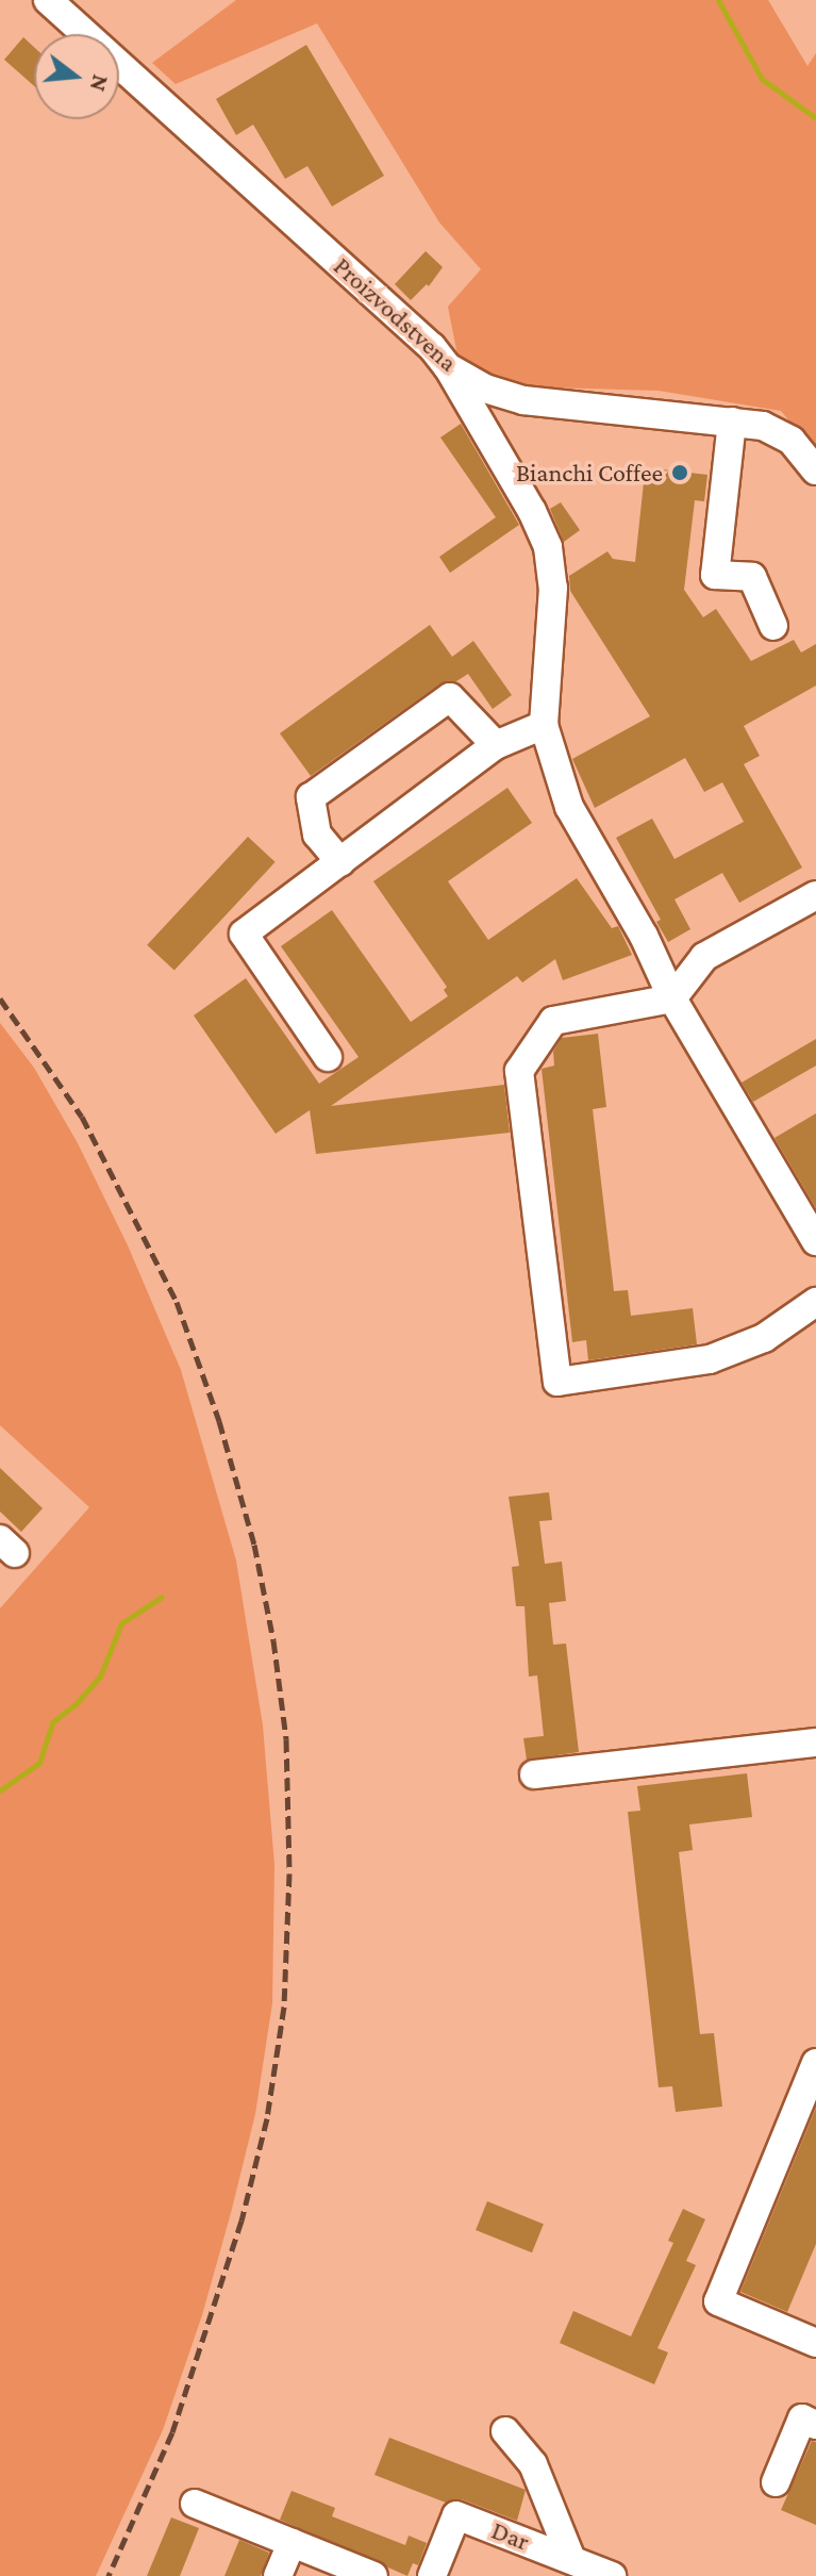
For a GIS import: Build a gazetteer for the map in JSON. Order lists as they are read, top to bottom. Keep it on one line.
{"streets":{"street":["Proizvodstvena","Dar"]},"places":["Bianchi Coffee"],"north":"right"}
